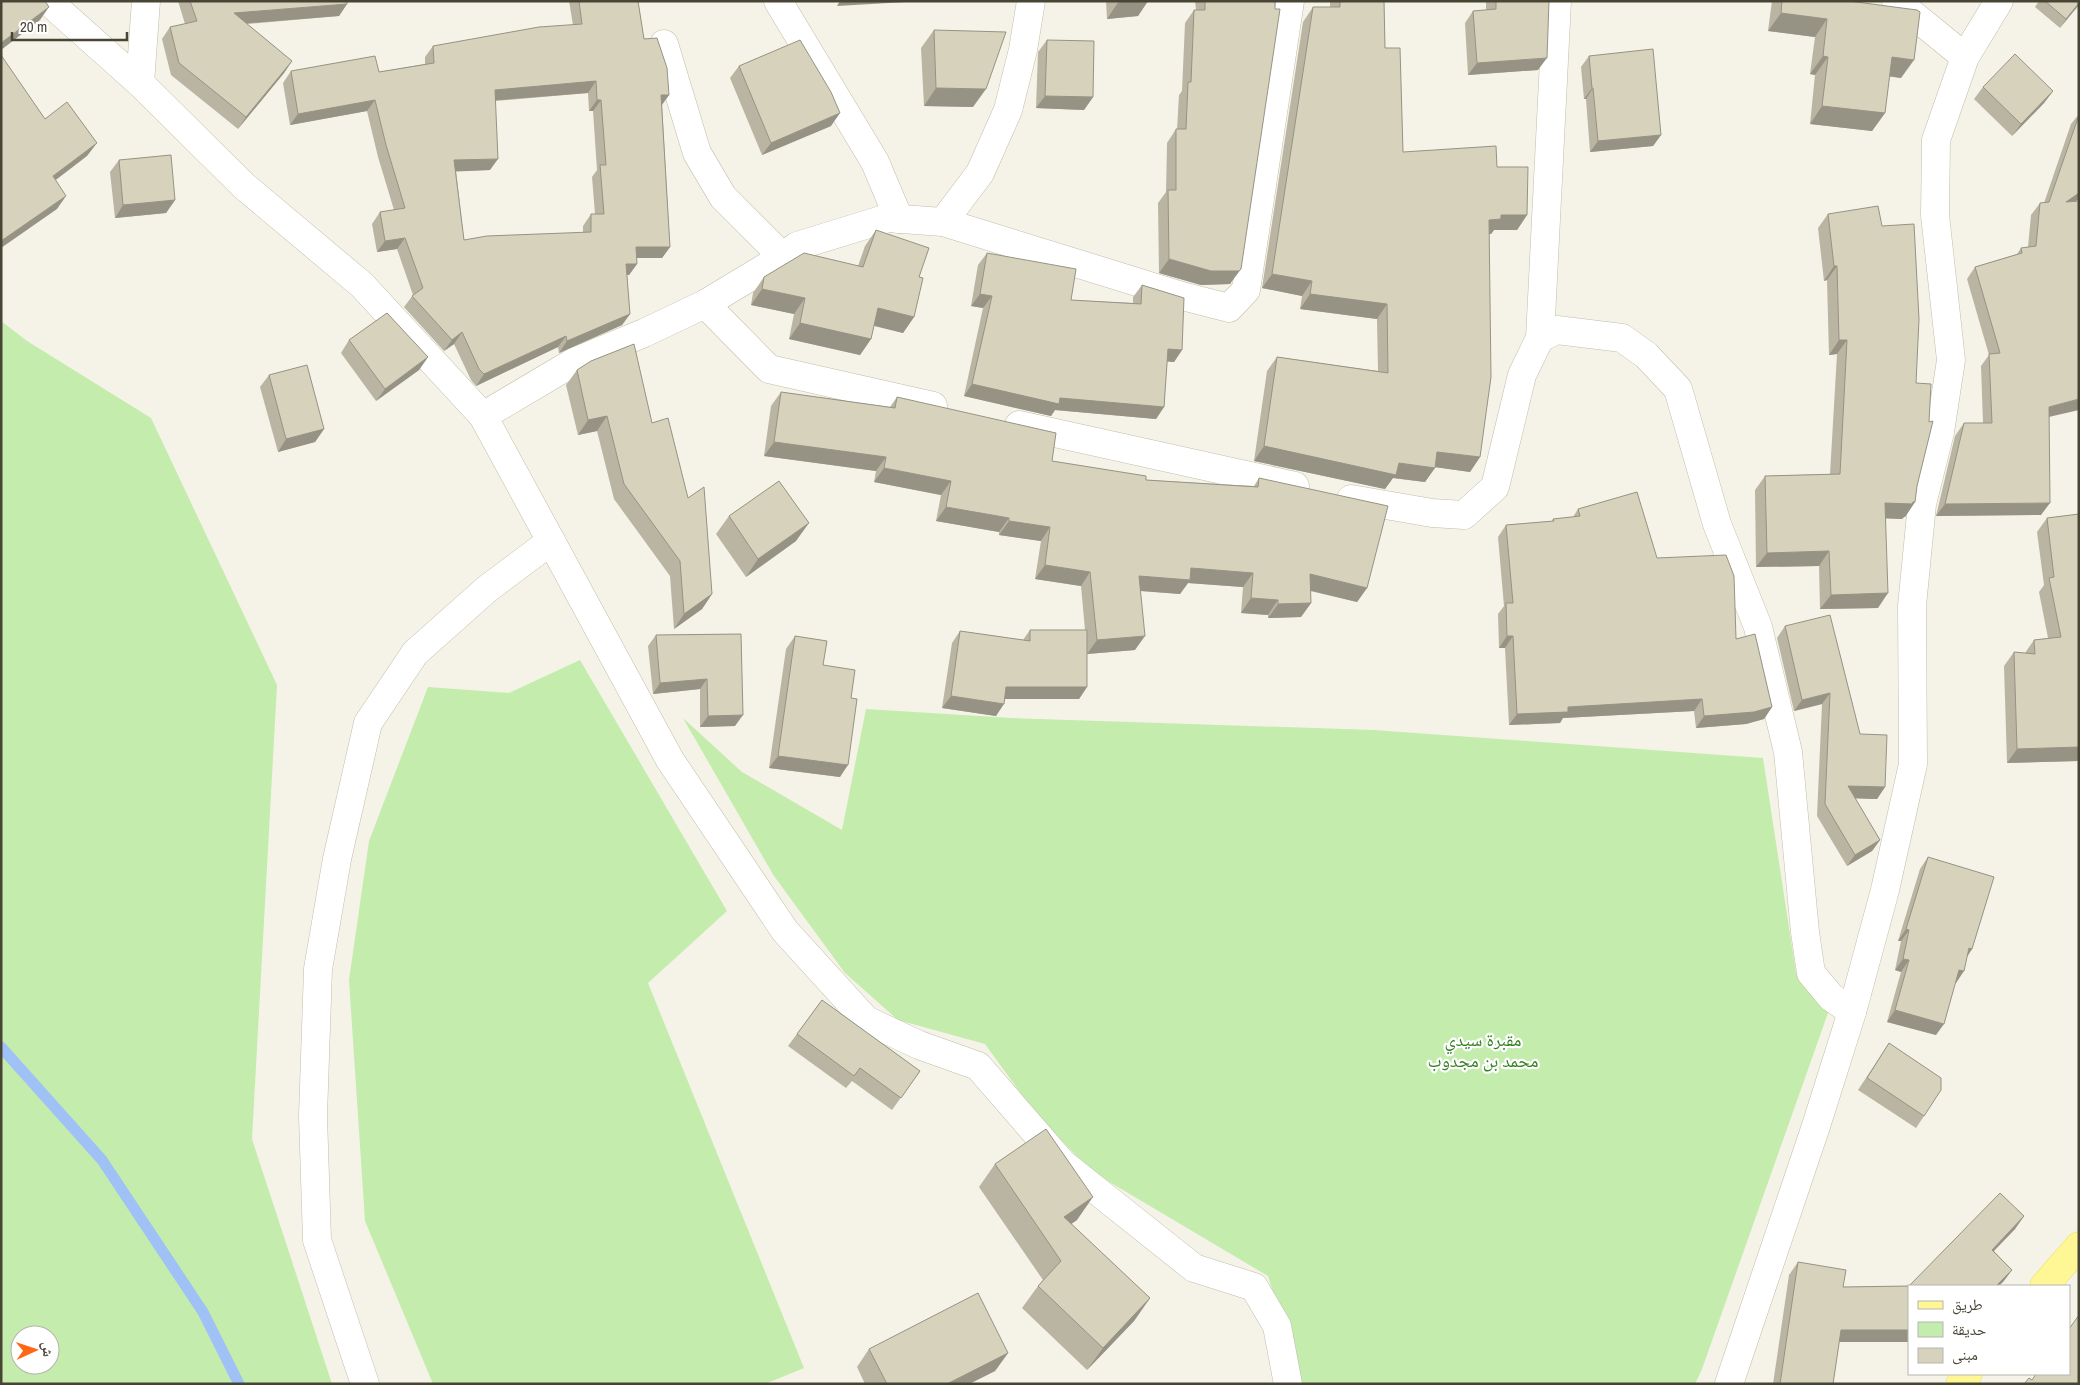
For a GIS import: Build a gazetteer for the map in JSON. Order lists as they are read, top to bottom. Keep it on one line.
{"parks":["مقبرة سيدي محمد بن مجدوب"],"legend":["طريق","حديقة","مبنى"],"scale_bar":"20 m","north":"right"}
